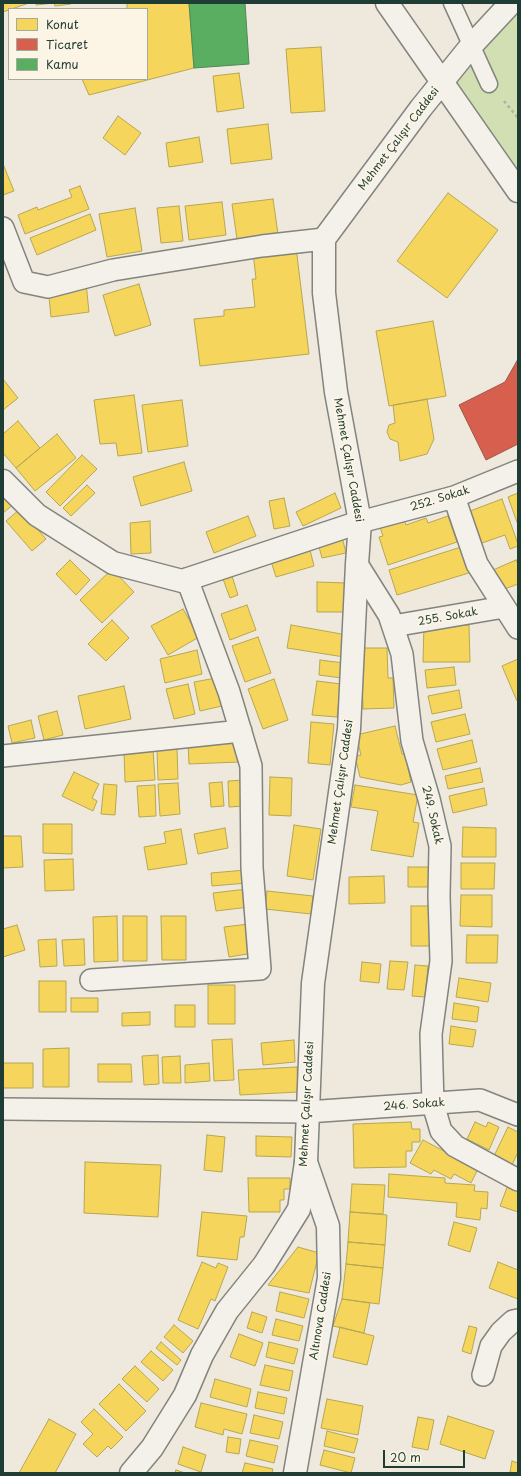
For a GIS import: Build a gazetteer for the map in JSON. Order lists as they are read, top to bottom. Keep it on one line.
{"streets":{"main road":["Mehmet Çalışır Caddesi","Altınova Caddesi"],"street":["252. Sokak","255. Sokak","249. Sokak","246. Sokak"]},"crossings":[["Mehmet Çalışır Caddesi","252. Sokak"],["Mehmet Çalışır Caddesi","249. Sokak"],["Mehmet Çalışır Caddesi","246. Sokak"],["Mehmet Çalışır Caddesi","Altınova Caddesi"],["255. Sokak","249. Sokak"],["249. Sokak","246. Sokak"]],"legend":["Konut","Ticaret","Kamu"],"scale_bar":"20 m"}
